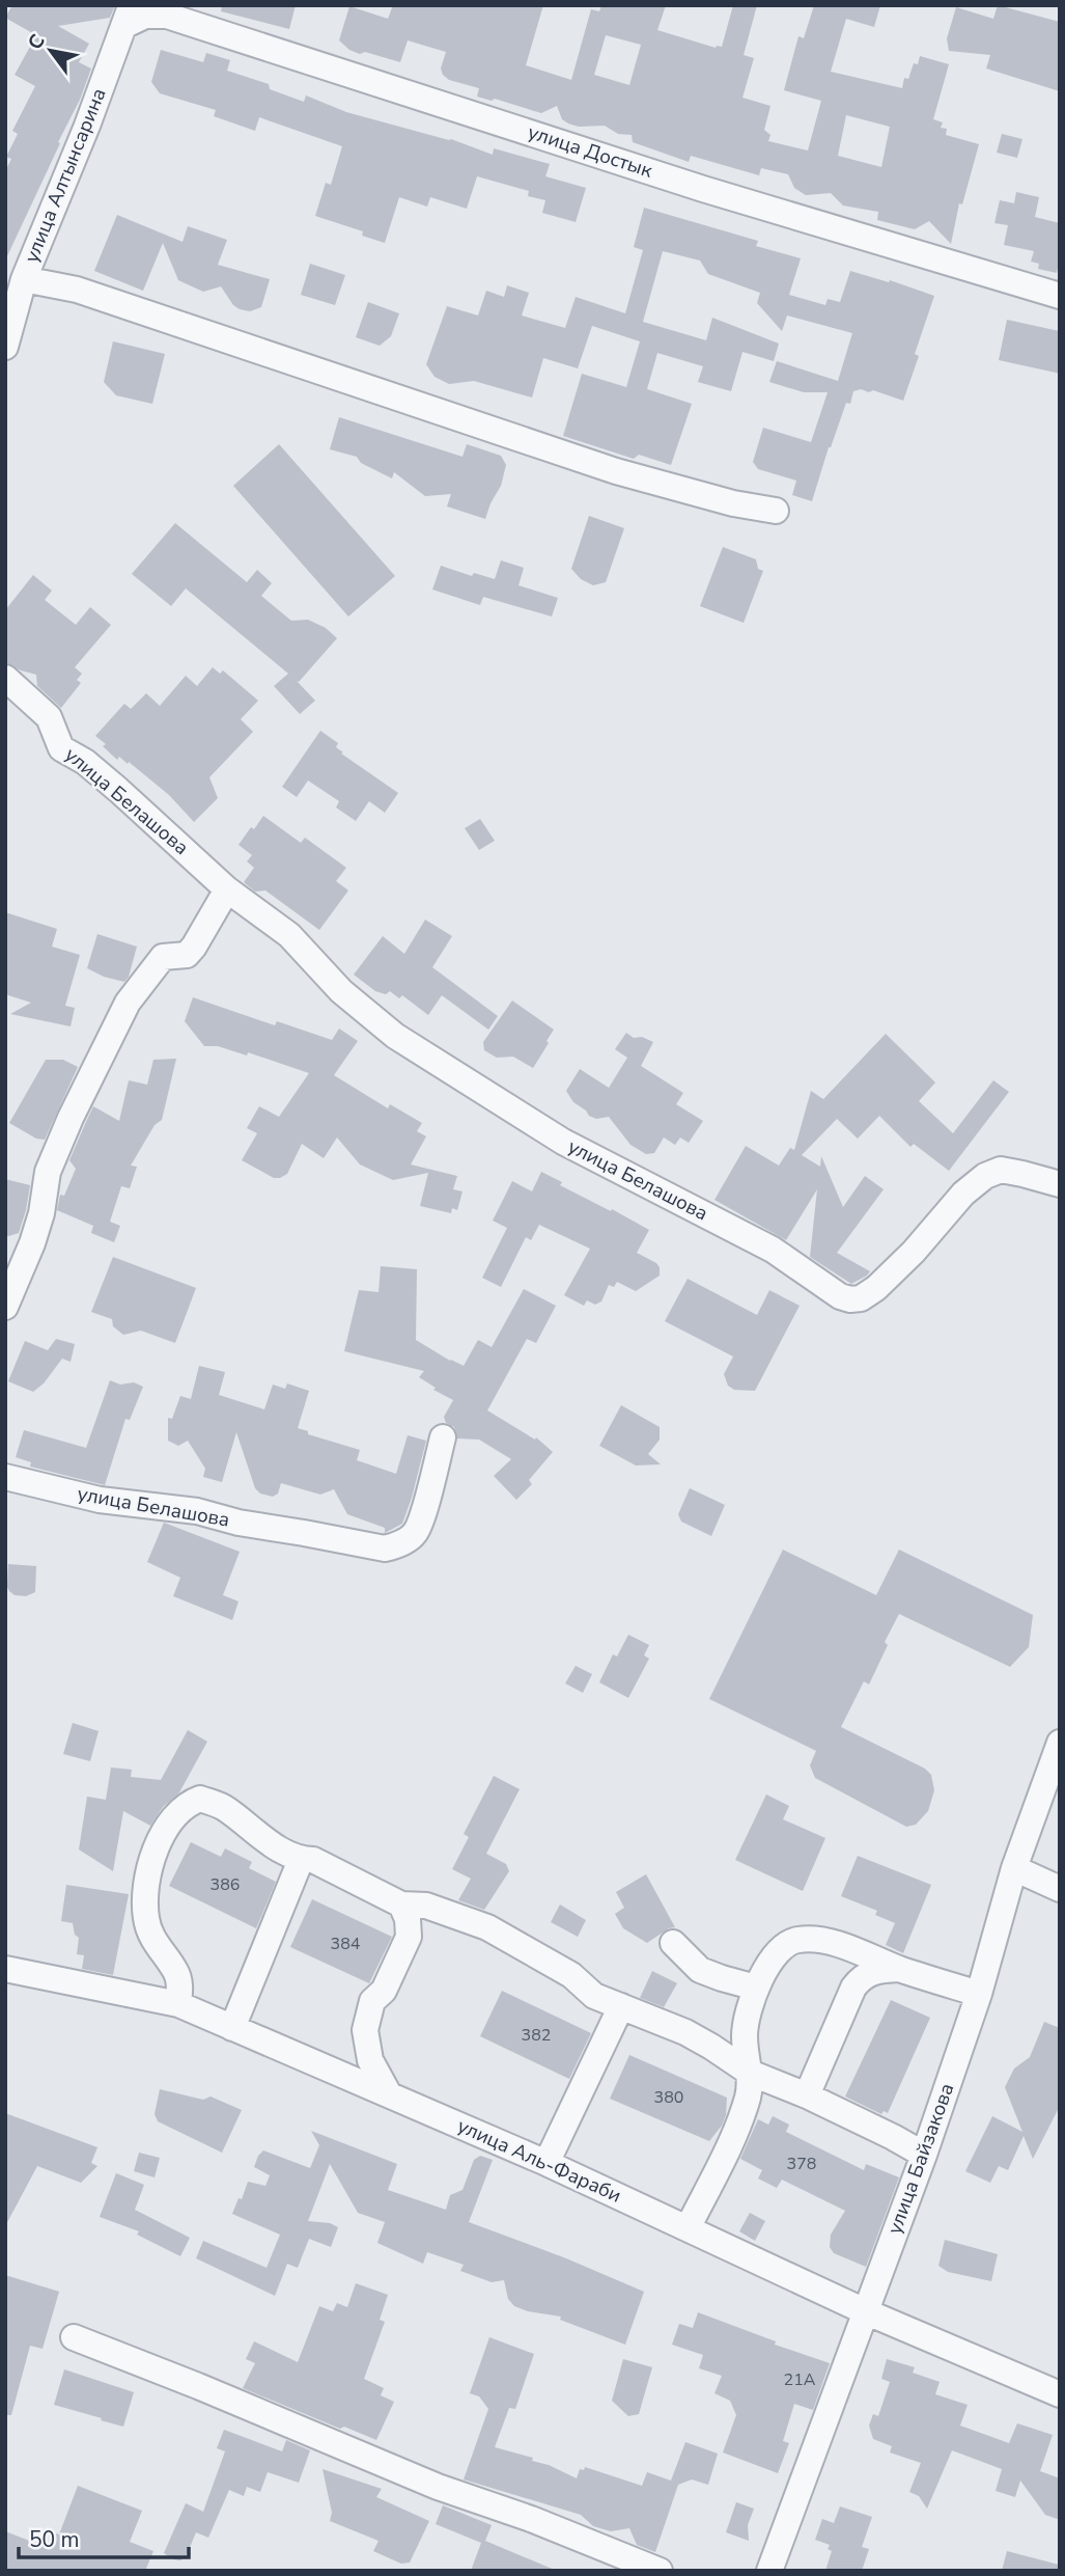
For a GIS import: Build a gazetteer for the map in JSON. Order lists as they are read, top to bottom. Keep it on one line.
{"streets":{"street":["улица Достык","улица Алтынсарина","улица Белашова","улица Байзакова","улица Аль-Фараби"]},"crossings":[["улица Достык","улица Алтынсарина"],["улица Байзакова","улица Аль-Фараби"]],"house_numbers":["386","384","382","380","378","21А"],"scale_bar":"50 m","north":"top left"}
